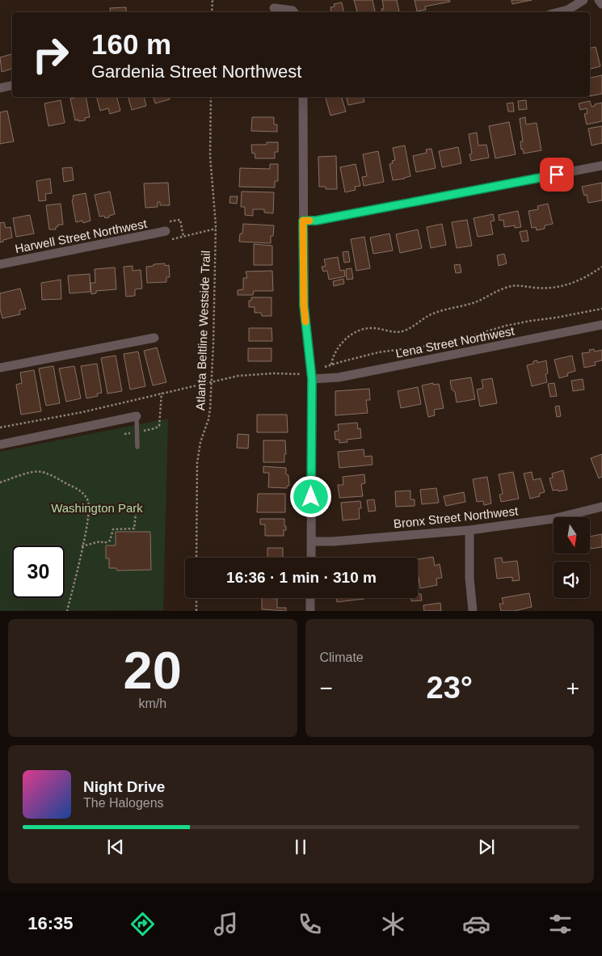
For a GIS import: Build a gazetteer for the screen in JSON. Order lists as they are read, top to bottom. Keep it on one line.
{"streets":{"street":["Harwell Street Northwest","Lena Street Northwest","Bronx Street Northwest"],"path":["Atlanta Beltline Westside Trail"]},"parks":["Washington Park"],"north":"bottom","page":{"turn":["160 m","Gardenia Street Northwest"],"limit":"30","trip":"16:36 · 1 min · 310 m","tile":[["20","km/h"],"Climate"],"heat":["−","23°","+"],"song":["Night Drive","The Halogens"],"tabs":"16:35"}}
